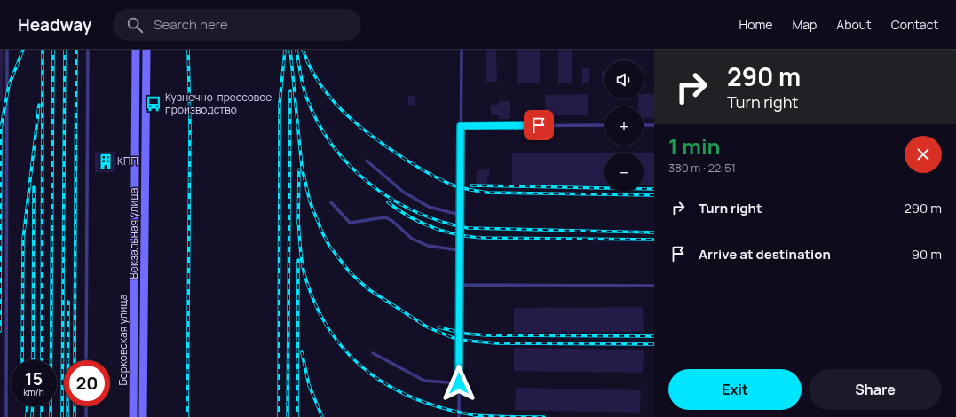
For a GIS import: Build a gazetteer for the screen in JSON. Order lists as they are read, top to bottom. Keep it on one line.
{"streets":{"main road":["Вокзальная улица","Борковская улица"]},"places":{"bus stop":["Кузнечно-прессовое производство"],"building":["КПП"]},"page":{"header":"Headway","search":"Search here","nav":["Home","Map","About","Contact"],"turn":["290 m","Turn right"],"map_buttons":["+","−"],"heading":["1 min","380 m · 22:51"],"list":[{"name":"Turn right","value":"290 m"},{"name":"Arrive at destination","value":"90 m"}],"speed":"15 km/h","limit":"20","buttons":["Exit","Share"]}}
